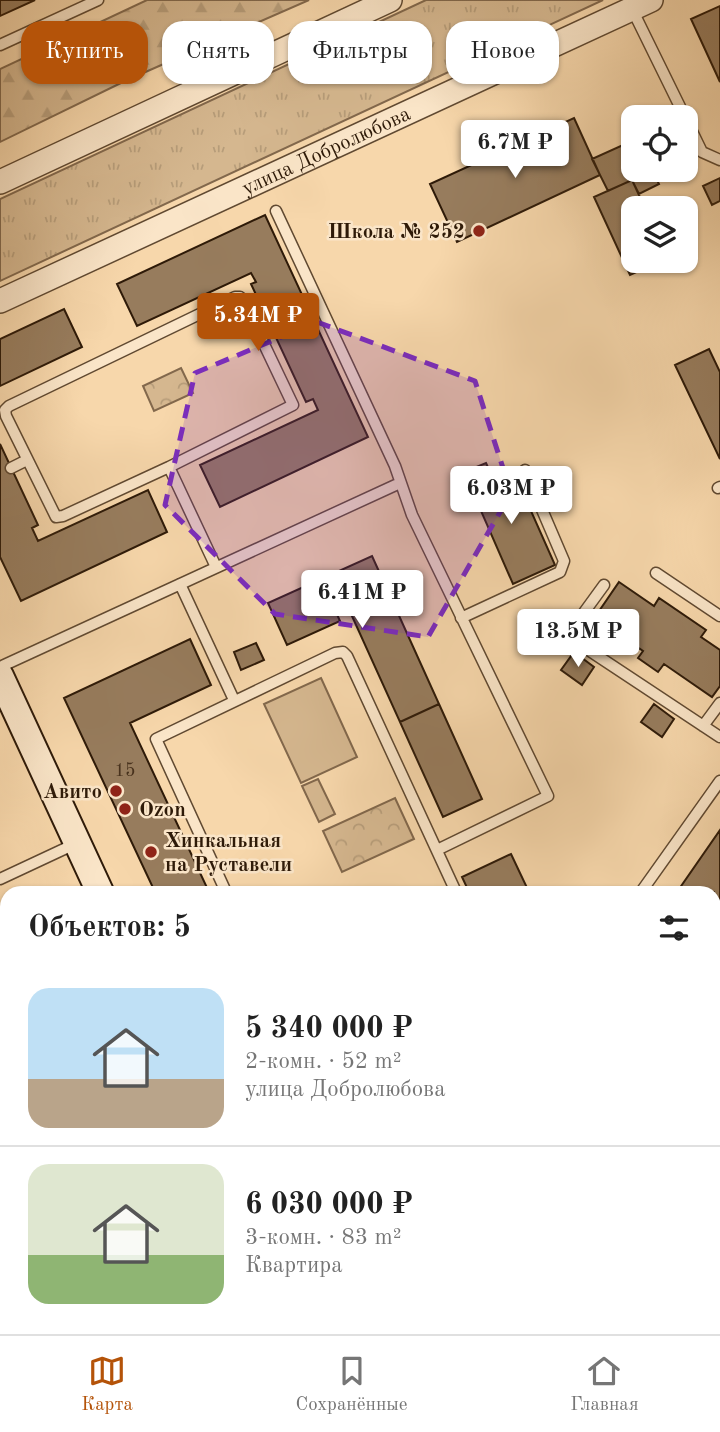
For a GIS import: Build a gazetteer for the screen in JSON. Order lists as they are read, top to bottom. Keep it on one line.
{"streets":{"street":["улица Добролюбова"]},"places":["Школа № 252","Авито","Ozon","Хинкальная на Руставели"],"house_numbers":["15"],"page":{"chip":["Купить","Снять","Фильтры","Новое"],"price":["6.7M ₽","5.34M ₽","6.03M ₽","6.41M ₽","13.5M ₽"],"heading":"Объектов: 5","list":[{"name":"5 340 000 ₽","note":"2-комн. · 52 m² · улица Добролюбова"},{"name":"6 030 000 ₽","note":"3-комн. · 83 m² · Квартира"}],"tabs":["Карта","Сохранённые","Главная"]}}
